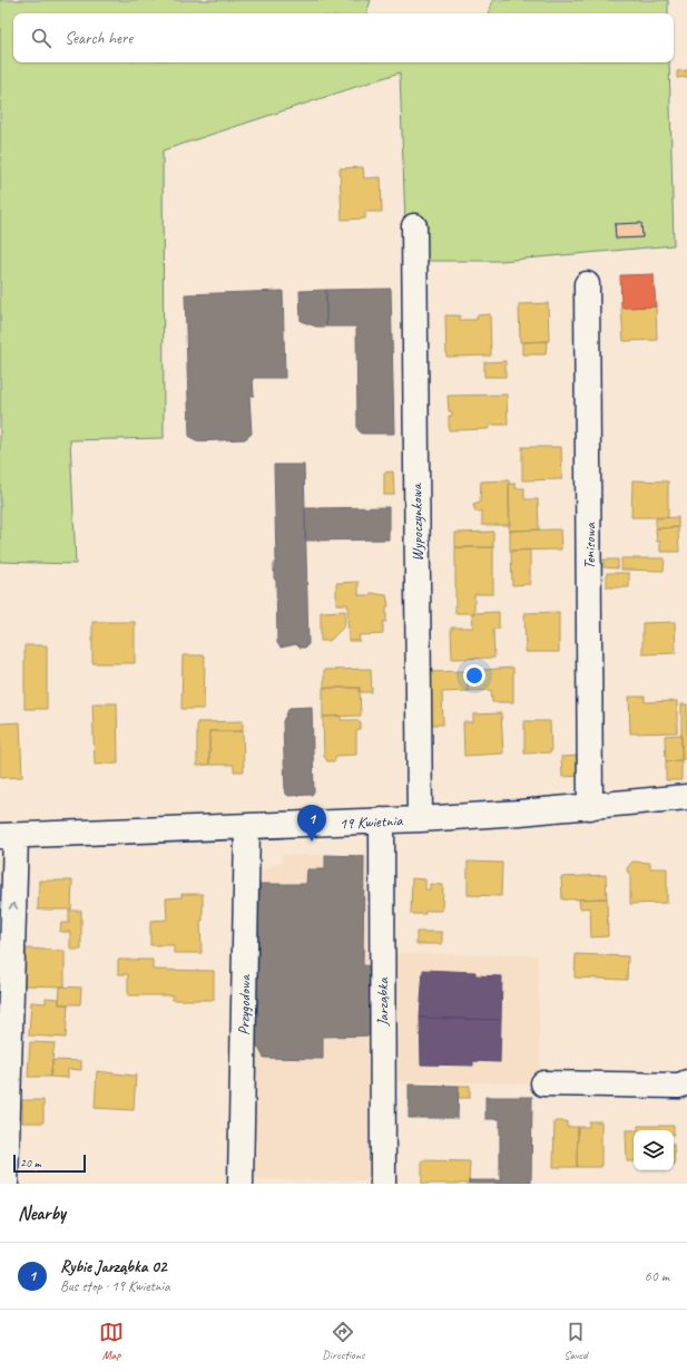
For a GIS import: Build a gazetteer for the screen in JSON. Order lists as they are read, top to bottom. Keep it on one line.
{"streets":{"street":["Wypoczynkowa","Tenisowa","19 Kwietnia","Jarząbka","Przygodowa"]},"crossings":[["Wypoczynkowa","19 Kwietnia"],["Tenisowa","19 Kwietnia"],["19 Kwietnia","Jarząbka"],["19 Kwietnia","Przygodowa"]],"scale_bar":"20 m","page":{"search":"Search here","pins":"1","scale":"20 m","heading":"Nearby","list":[{"mark":"1","name":"Rybie Jarząbka 02","note":"Bus stop · 19 Kwietnia","value":"60 m"}],"nav":["Map","Directions","Saved"]}}
